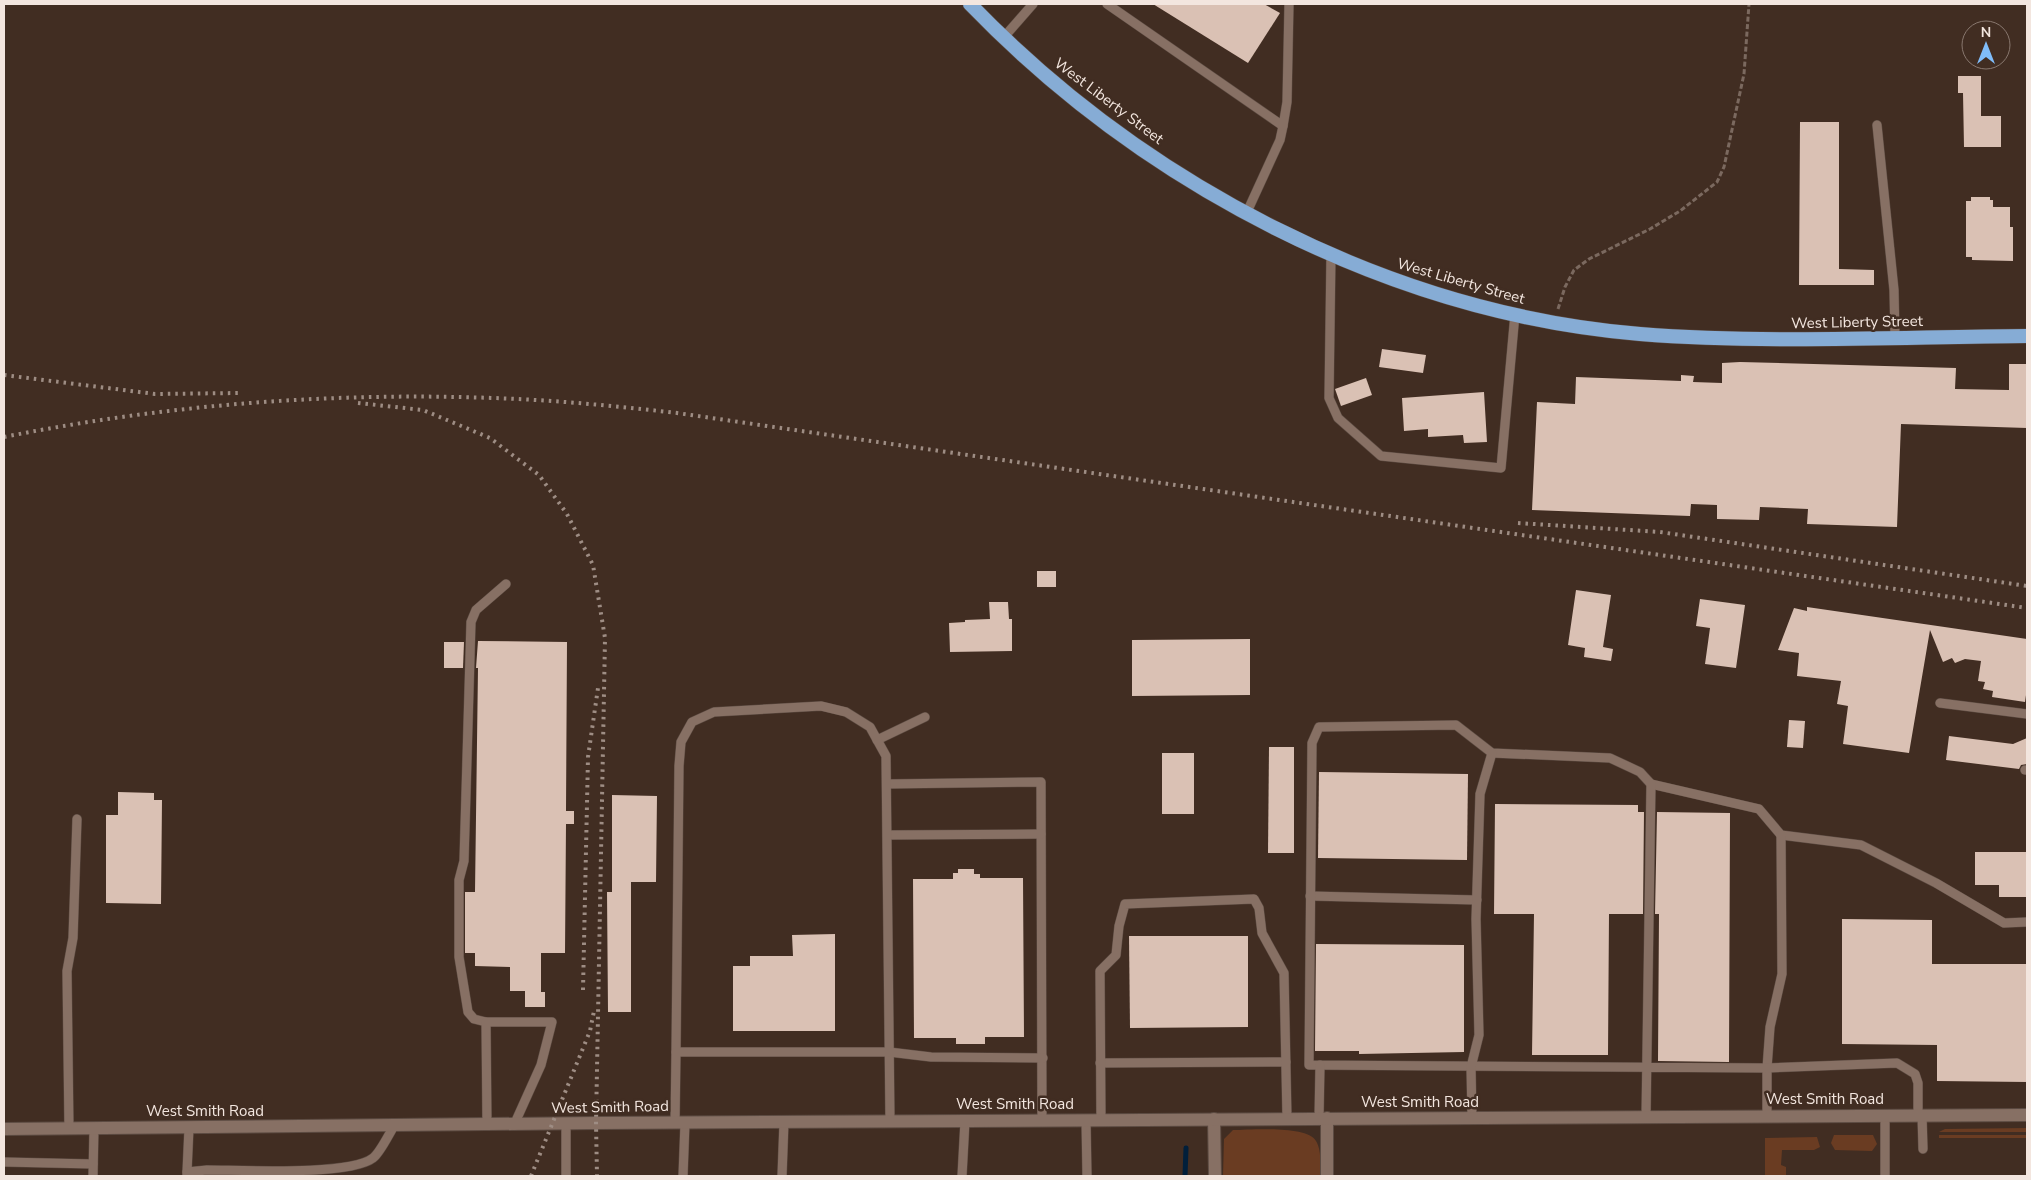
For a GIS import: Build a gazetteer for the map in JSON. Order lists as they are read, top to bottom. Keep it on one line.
{"streets":{"highway":["West Liberty Street"],"street":["West Smith Road"]},"north":"top"}
